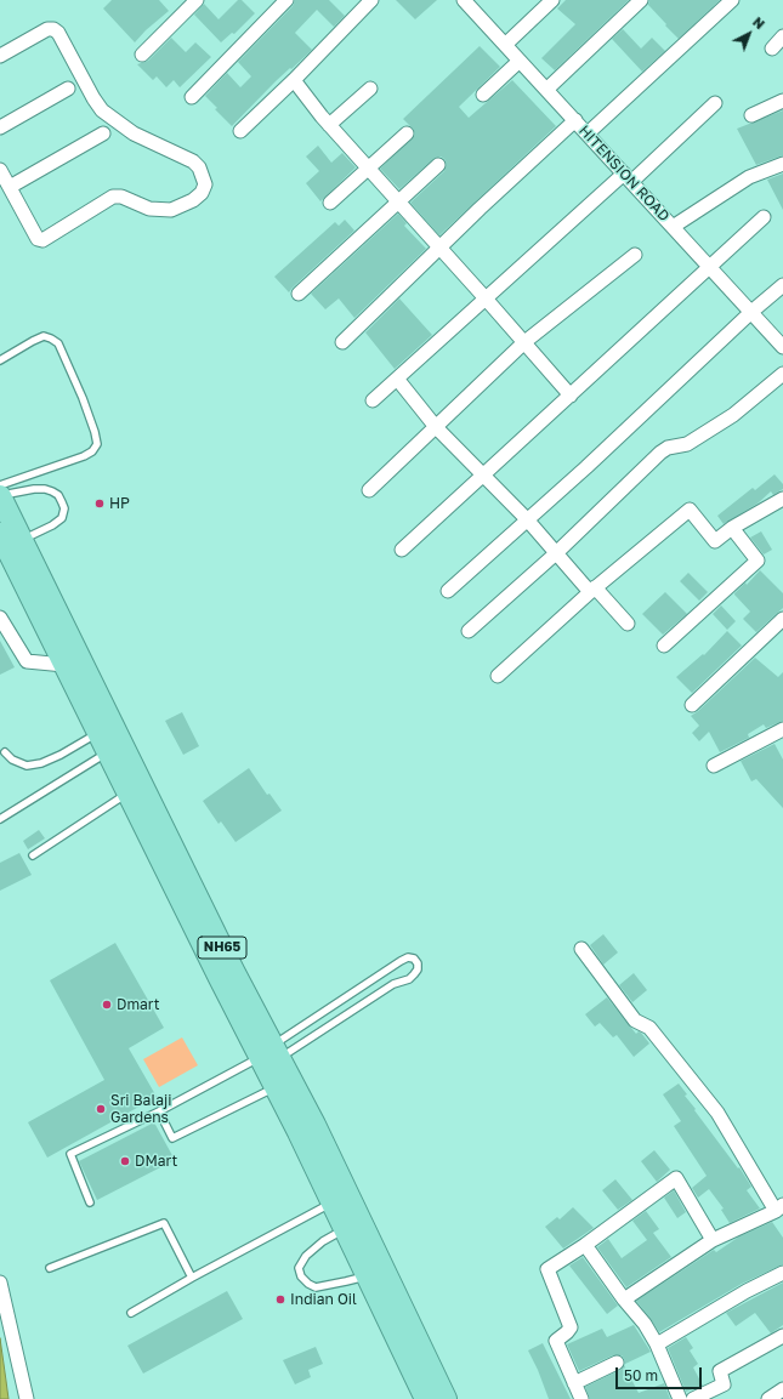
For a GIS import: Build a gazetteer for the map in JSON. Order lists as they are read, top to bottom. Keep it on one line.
{"streets":{"highway":["NH65"],"street":["HITENSION ROAD"]},"places":["HP","Dmart","Sri Balaji Gardens","DMart","Indian Oil"],"scale_bar":"50 m","north":"top right"}
